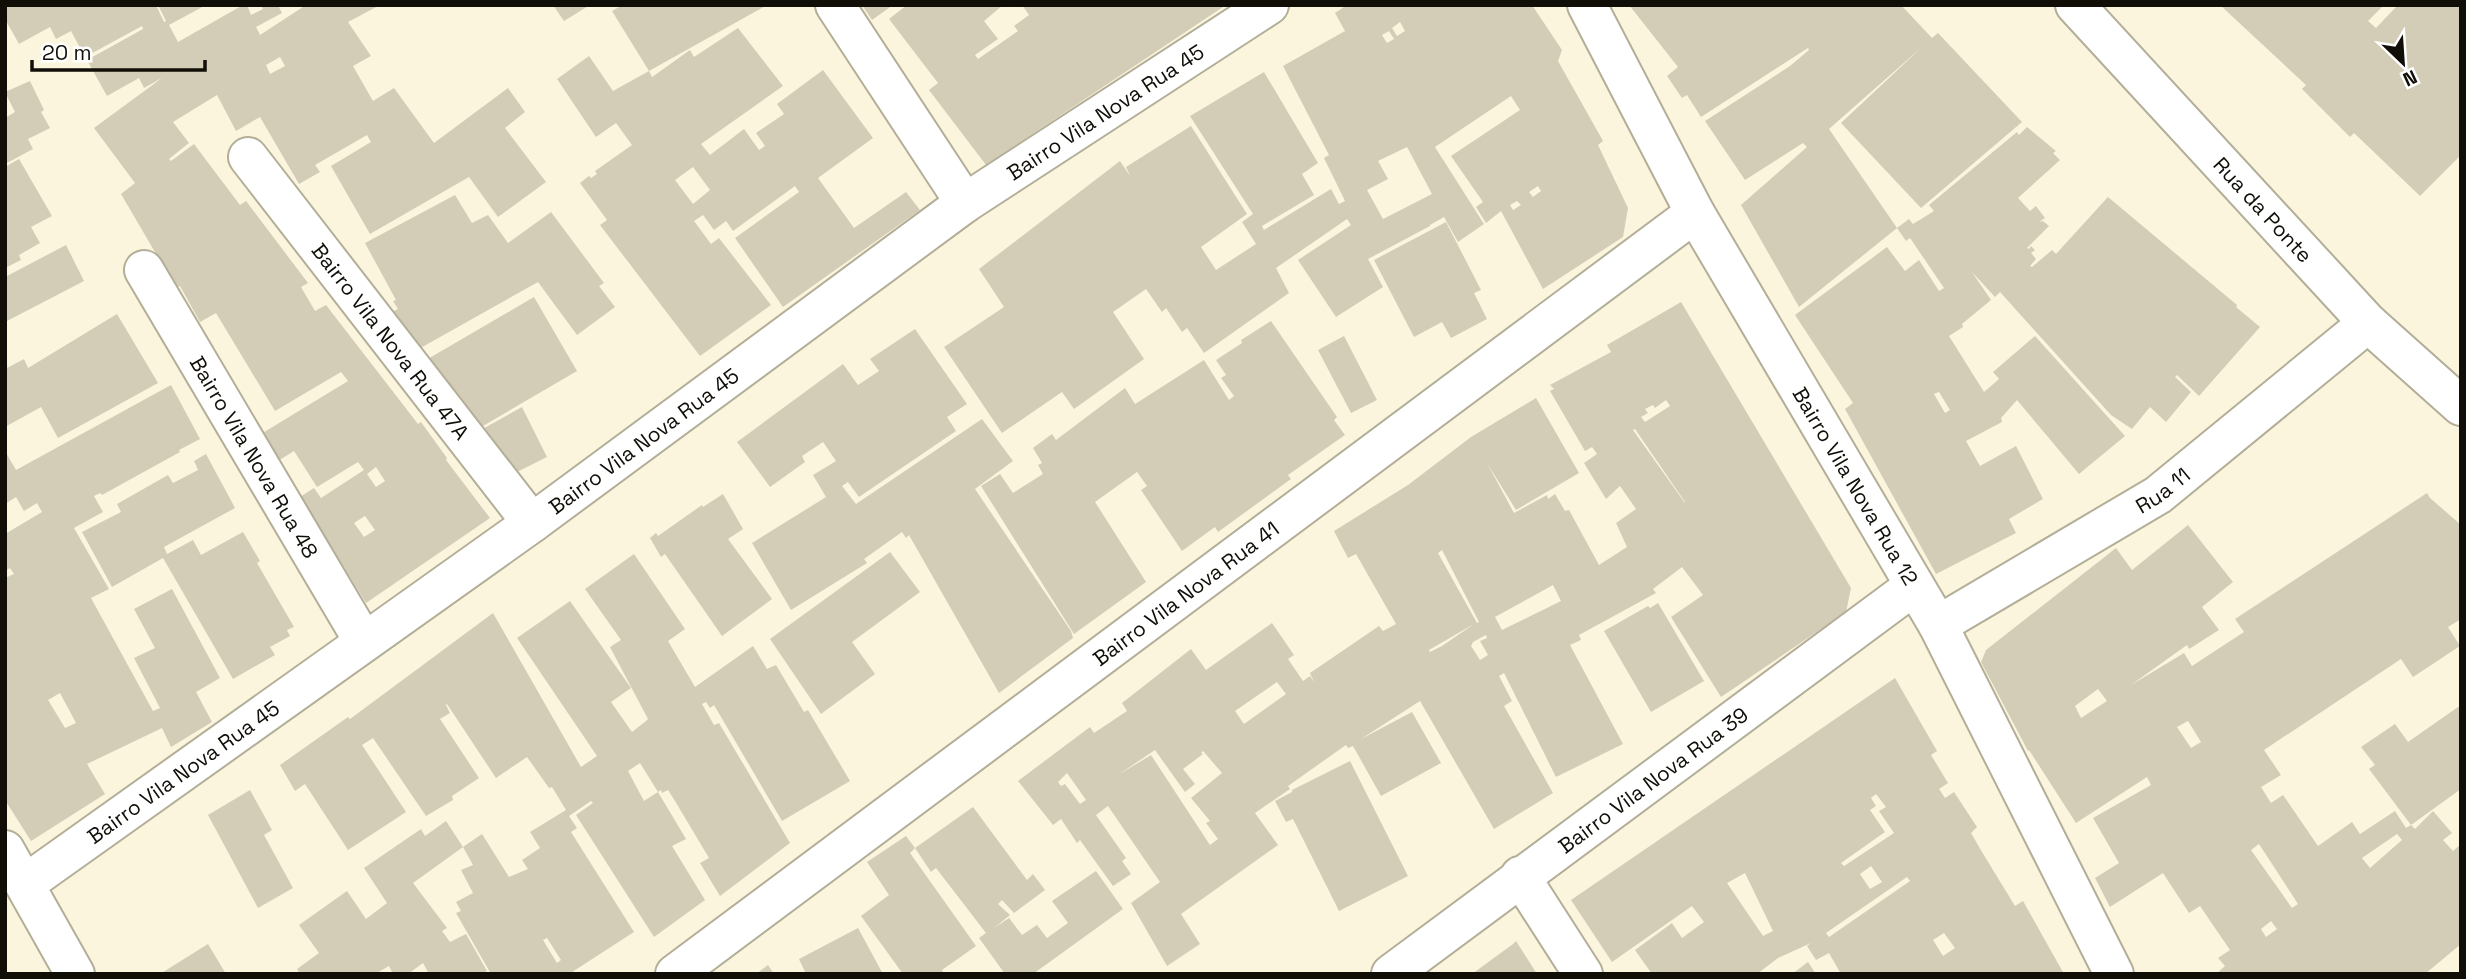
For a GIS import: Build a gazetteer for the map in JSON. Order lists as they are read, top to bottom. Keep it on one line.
{"streets":{"street":["Bairro Vila Nova Rua 45","Rua da Ponte","Bairro Vila Nova Rua 47A","Bairro Vila Nova Rua 48","Bairro Vila Nova Rua 12","Rua 11","Bairro Vila Nova Rua 41","Bairro Vila Nova Rua 39"]},"crossings":[["Bairro Vila Nova Rua 45","Bairro Vila Nova Rua 47A"],["Bairro Vila Nova Rua 45","Bairro Vila Nova Rua 48"],["Rua da Ponte","Rua 11"],["Bairro Vila Nova Rua 12","Rua 11"],["Bairro Vila Nova Rua 12","Bairro Vila Nova Rua 41"],["Bairro Vila Nova Rua 12","Bairro Vila Nova Rua 39"]],"scale_bar":"20 m","north":"bottom right"}
